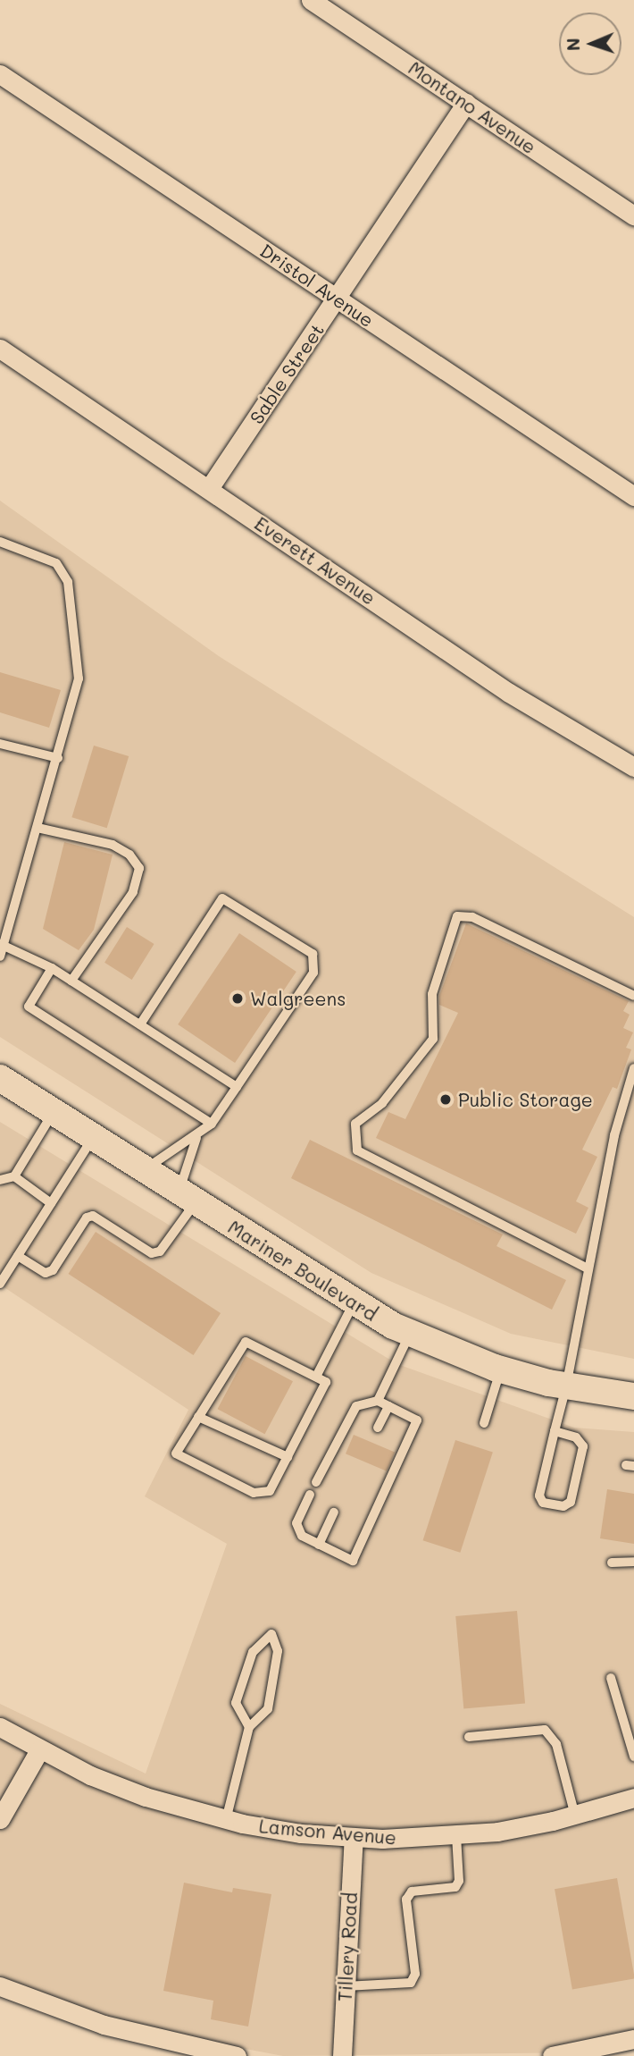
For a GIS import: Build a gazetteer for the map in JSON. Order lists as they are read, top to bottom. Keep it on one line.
{"streets":{"main road":["Mariner Boulevard"],"street":["Montano Avenue","Dristol Avenue","Sable Street","Everett Avenue","Lamson Avenue","Tillery Road"]},"crossings":[["Montano Avenue","Sable Street"],["Dristol Avenue","Sable Street"],["Sable Street","Everett Avenue"],["Lamson Avenue","Tillery Road"]],"places":["Walgreens","Public Storage"],"north":"left"}
